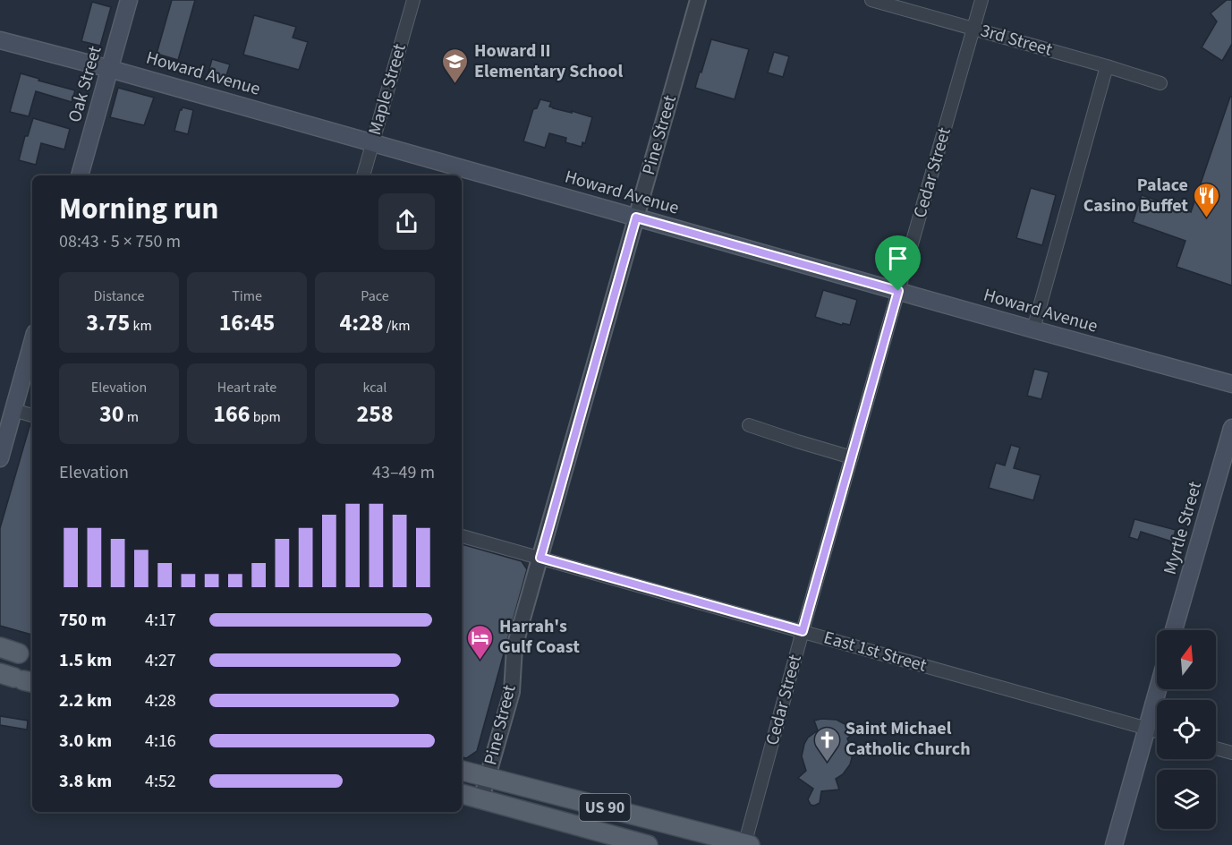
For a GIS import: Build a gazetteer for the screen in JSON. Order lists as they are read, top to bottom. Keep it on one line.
{"streets":{"main road":["Howard Avenue","Oak Street","Myrtle Street","US 90"],"street":["3rd Street","Maple Street","Pine Street","Cedar Street","East 1st Street"]},"crossings":[["3rd Street","Cedar Street"],["Howard Avenue","Oak Street"],["Howard Avenue","Maple Street"],["Howard Avenue","Pine Street"],["Howard Avenue","Cedar Street"],["Pine Street","East 1st Street"],["Pine Street","US 90"],["Cedar Street","East 1st Street"],["Cedar Street","US 90"]],"places":{"school or university":["Howard II Elementary School"],"restaurant":["Palace Casino Buffet"],"hotel":["Harrah's Gulf Coast"],"church":["Saint Michael Catholic Church"]},"north":"top","page":{"heading":["Morning run","08:43 · 5 × 750 m"],"stats":[["Distance","3.75 km"],["Time","16:45"],["Pace","4:28 /km"],["Elevation","30 m"],["Heart rate","166 bpm"],["kcal","258"]],"chart":["Elevation","43–49 m"],"list":[{"name":"750 m","note":"4:17"},{"name":"1.5 km","note":"4:27"},{"name":"2.2 km","note":"4:28"},{"name":"3.0 km","note":"4:16"},{"name":"3.8 km","note":"4:52"}]}}
